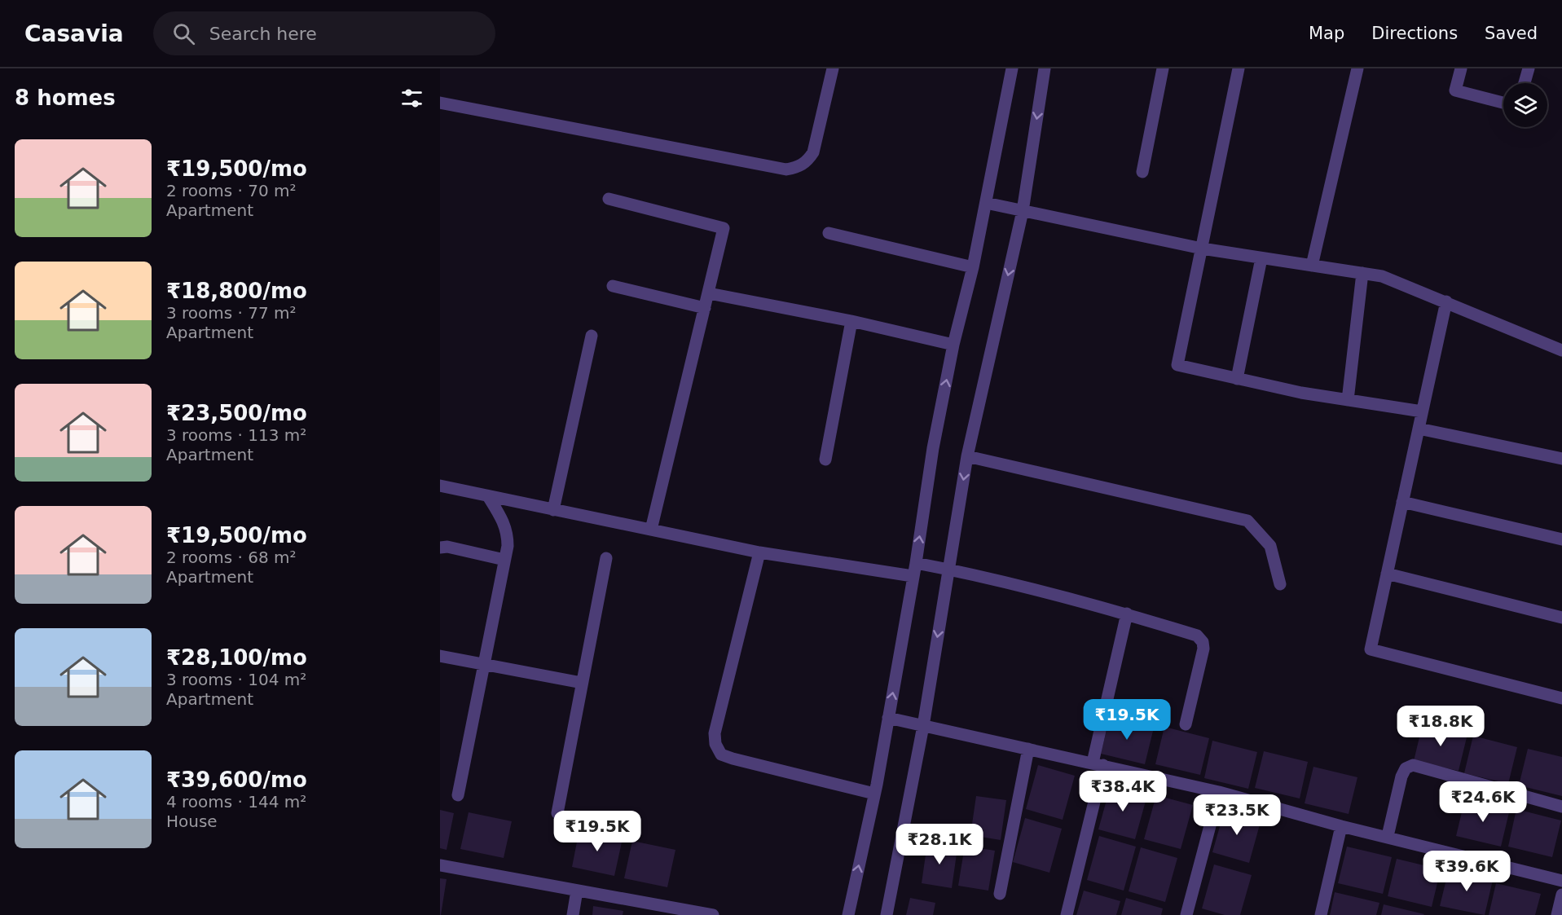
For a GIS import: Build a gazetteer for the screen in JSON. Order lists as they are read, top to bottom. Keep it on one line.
{"page":{"header":"Casavia","search":"Search here","nav":["Map","Directions","Saved"],"heading":"8 homes","list":[{"name":"₹19,500/mo","note":"2 rooms · 70 m² · Apartment"},{"name":"₹18,800/mo","note":"3 rooms · 77 m² · Apartment"},{"name":"₹23,500/mo","note":"3 rooms · 113 m² · Apartment"},{"name":"₹19,500/mo","note":"2 rooms · 68 m² · Apartment"},{"name":"₹28,100/mo","note":"3 rooms · 104 m² · Apartment"},{"name":"₹39,600/mo","note":"4 rooms · 144 m² · House"}],"price":["₹19.5K","₹18.8K","₹38.4K","₹24.6K","₹23.5K","₹19.5K","₹28.1K","₹39.6K"]}}
